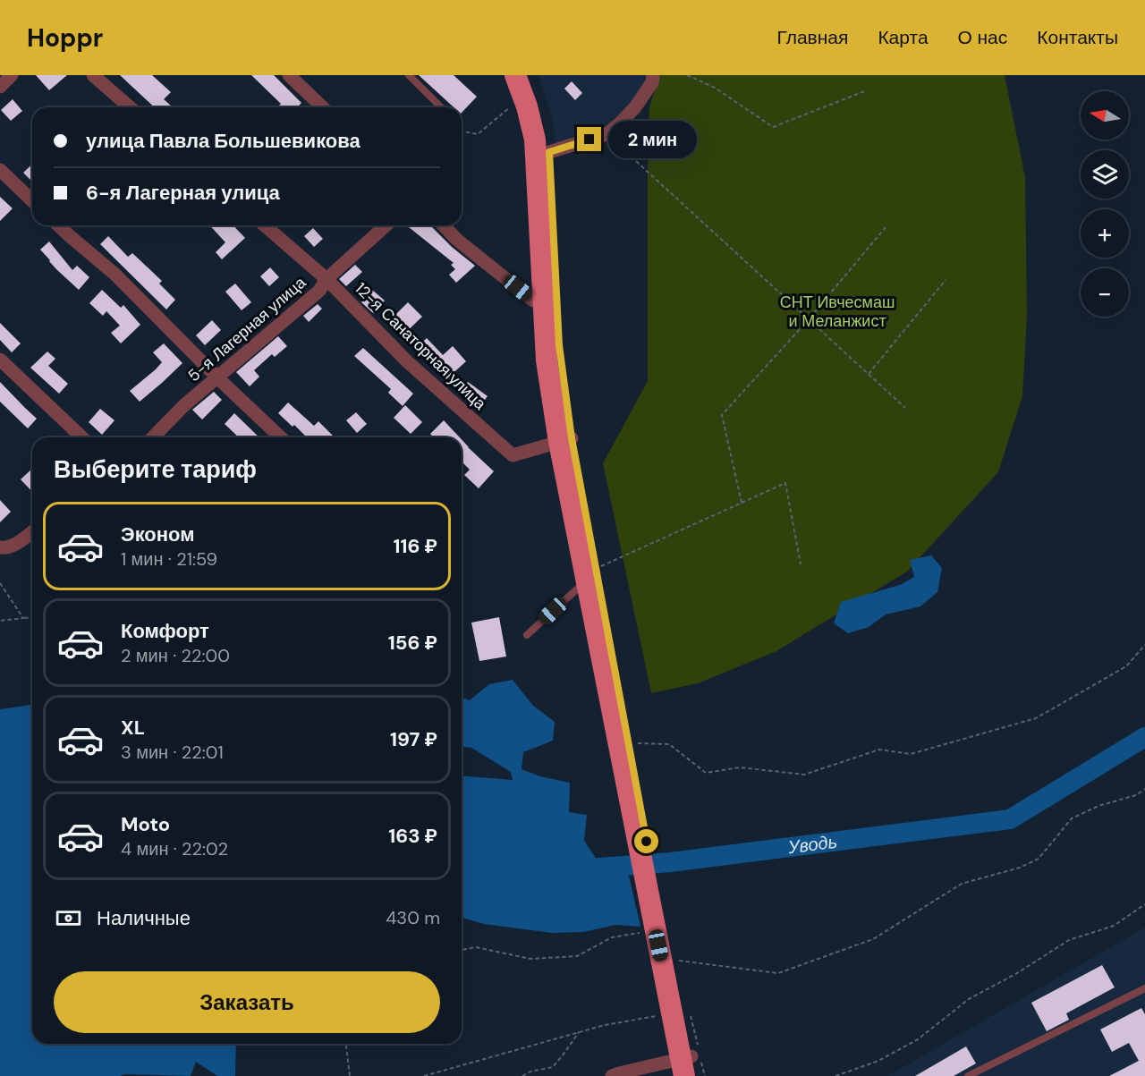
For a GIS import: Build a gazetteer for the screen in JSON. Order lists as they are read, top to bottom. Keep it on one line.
{"streets":{"street":["5-я Лагерная улица","12-я Санаторная улица"]},"crossings":[["5-я Лагерная улица","12-я Санаторная улица"]],"water":["Уводь"],"parks":["СНТ Ивчесмаш и Меланжист"],"north":"left","page":{"header":"Hoppr","nav":["Главная","Карта","О нас","Контакты"],"map_buttons":["+","−"],"banner":["улица Павла Большевикова","6-я Лагерная улица"],"bubble":"2 мин","heading":"Выберите тариф","list":[{"name":"Эконом","note":"1 мин · 21:59","value":"116 ₽"},{"name":"Комфорт","note":"2 мин · 22:00","value":"156 ₽"},{"name":"XL","note":"3 мин · 22:01","value":"197 ₽"},{"name":"Moto","note":"4 мин · 22:02","value":"163 ₽"}],"pay":["Наличные","430 m"],"buttons":"Заказать"}}
